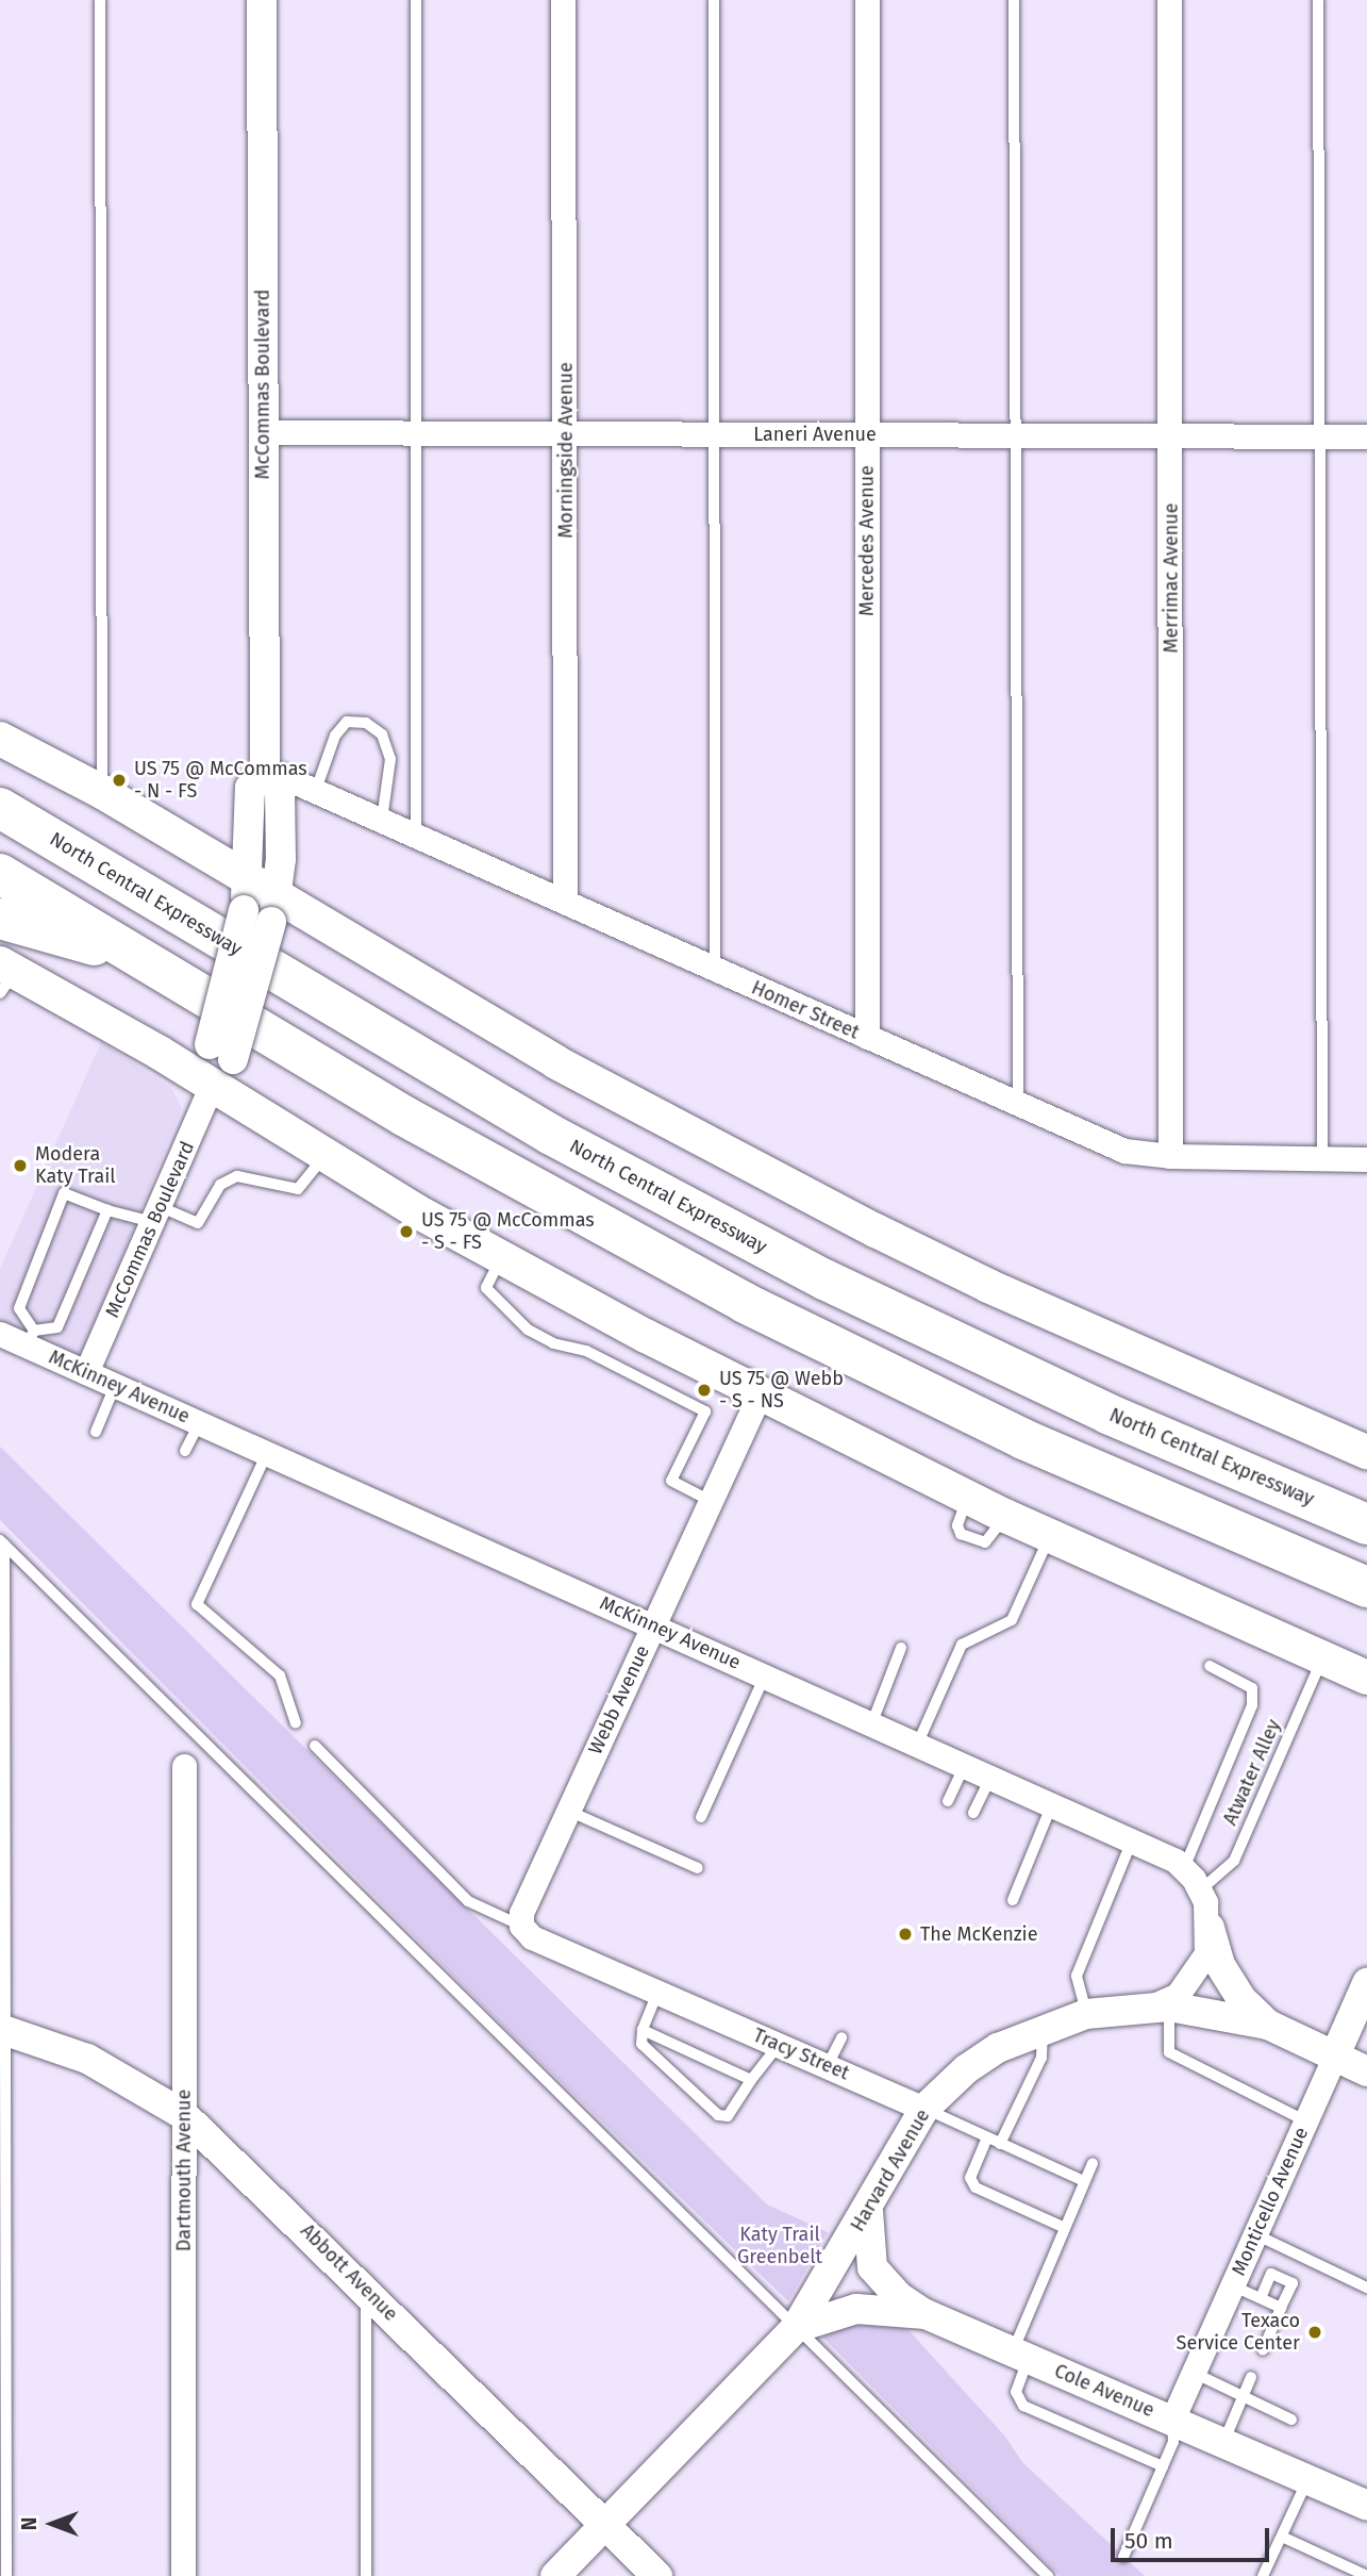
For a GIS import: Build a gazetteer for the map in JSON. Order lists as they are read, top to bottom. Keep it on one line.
{"streets":{"highway":["North Central Expressway"],"street":["McCommas Boulevard","Laneri Avenue","Morningside Avenue","Mercedes Avenue","Merrimac Avenue","Homer Street","McKinney Avenue","Webb Avenue","Tracy Street","Dartmouth Avenue","Harvard Avenue","Monticello Avenue","Abbott Avenue","Cole Avenue"],"lane":["Atwater Alley"]},"crossings":[["McCommas Boulevard","Laneri Avenue"],["McCommas Boulevard","Homer Street"],["McCommas Boulevard","McKinney Avenue"],["Laneri Avenue","Morningside Avenue"],["Laneri Avenue","Mercedes Avenue"],["Laneri Avenue","Merrimac Avenue"],["Morningside Avenue","Homer Street"],["Mercedes Avenue","Homer Street"],["Merrimac Avenue","Homer Street"],["McKinney Avenue","Webb Avenue"],["McKinney Avenue","Atwater Alley"],["McKinney Avenue","Harvard Avenue"],["Webb Avenue","Tracy Street"],["Tracy Street","Harvard Avenue"],["Dartmouth Avenue","Abbott Avenue"],["Harvard Avenue","Abbott Avenue"],["Harvard Avenue","Cole Avenue"],["Monticello Avenue","Cole Avenue"]],"parks":["Katy Trail Greenbelt"],"places":["US 75 @ McCommas - N - FS","Modera Katy Trail","US 75 @ McCommas - S - FS","US 75 @ Webb - S - NS","The McKenzie","Texaco Service Center"],"scale_bar":"50 m","north":"left"}
